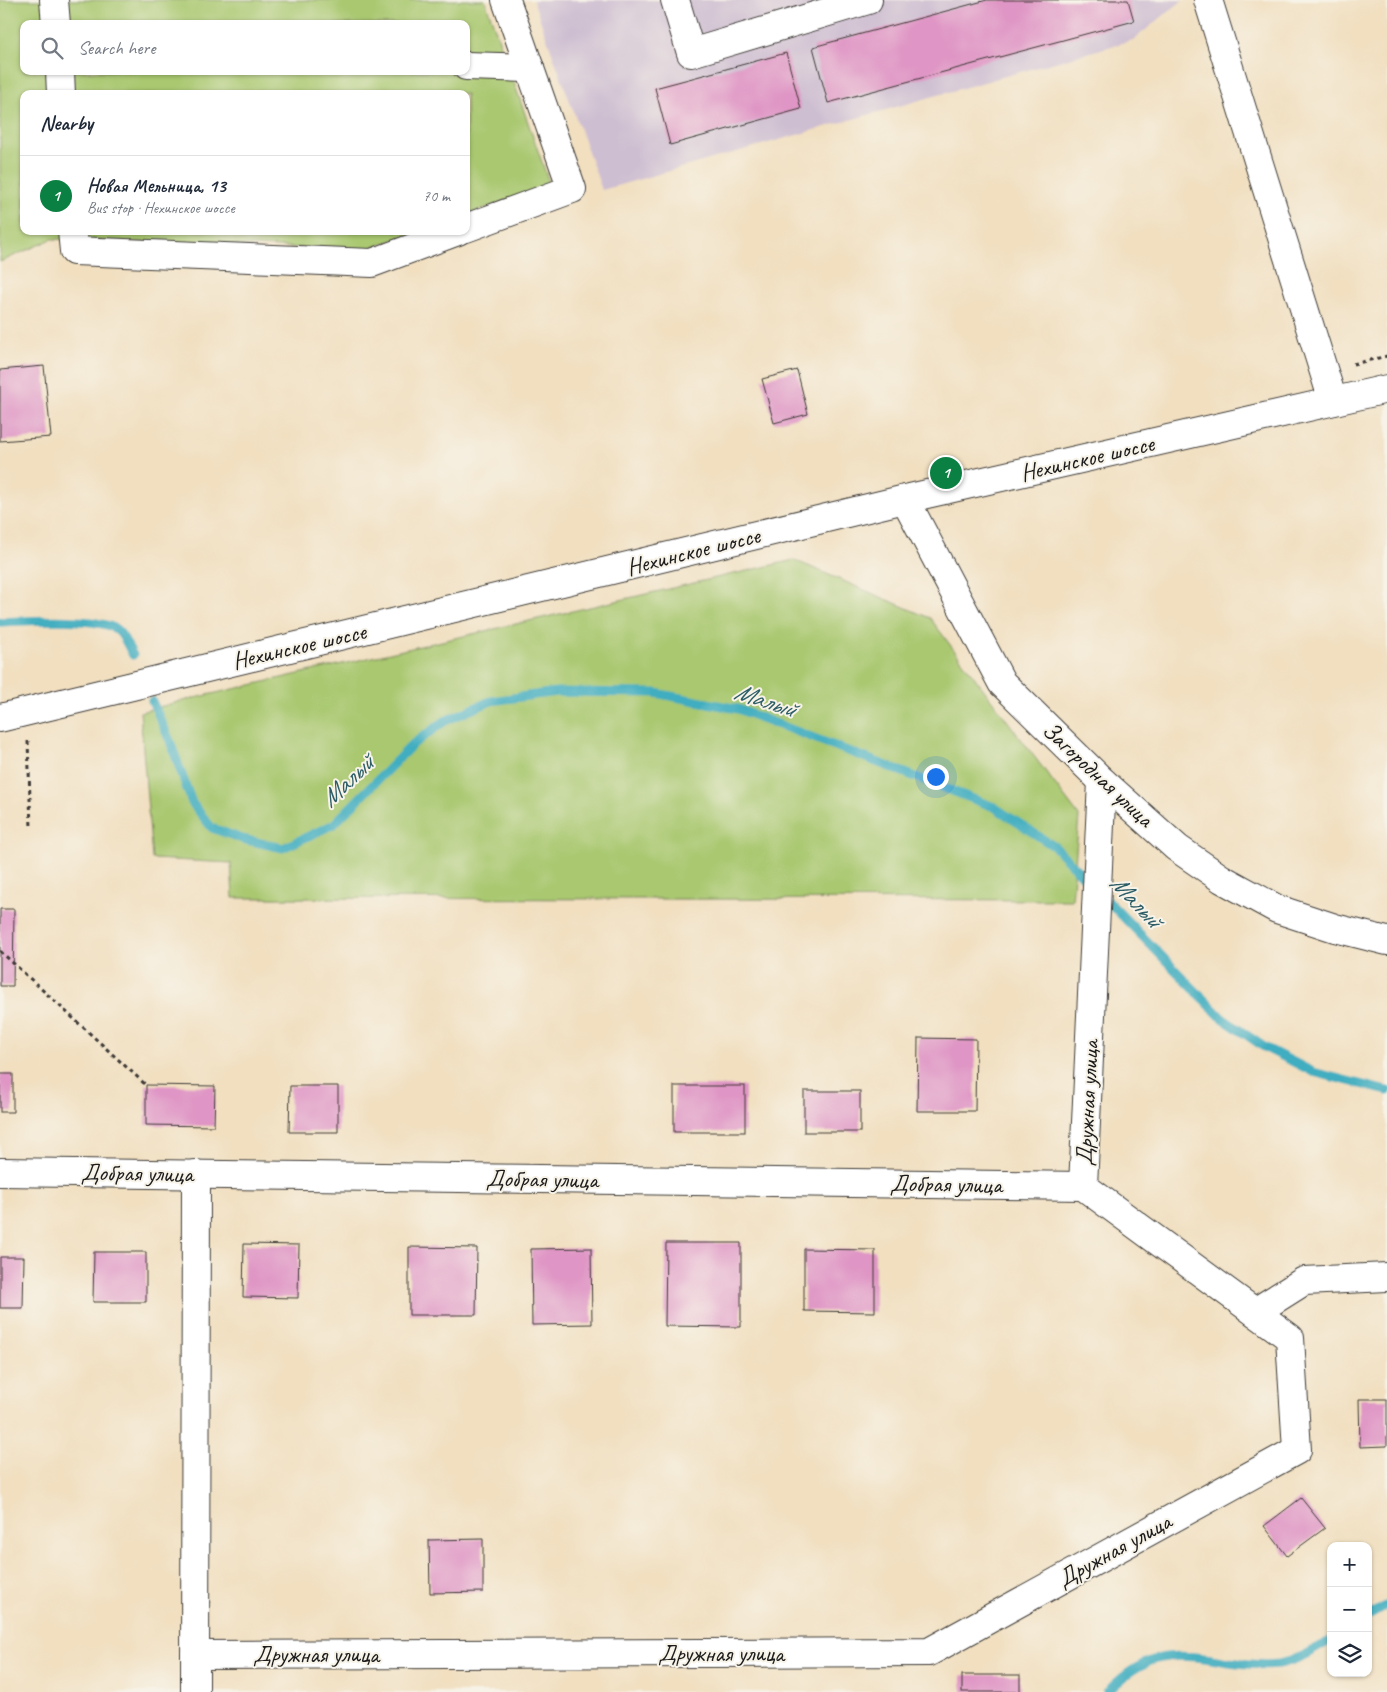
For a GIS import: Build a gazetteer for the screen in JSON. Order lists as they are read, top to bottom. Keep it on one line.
{"streets":{"street":["Нехинское шоссе","Загородная улица","Дружная улица","Добрая улица"]},"crossings":[["Нехинское шоссе","Загородная улица"],["Загородная улица","Дружная улица"],["Дружная улица","Добрая улица"]],"water":["Малый"],"page":{"search":"Search here","heading":"Nearby","list":[{"mark":"1","name":"Новая Мельница, 13","note":"Bus stop · Нехинское шоссе","value":"70 m"}],"pins":"1","map_buttons":["+","−"]}}
